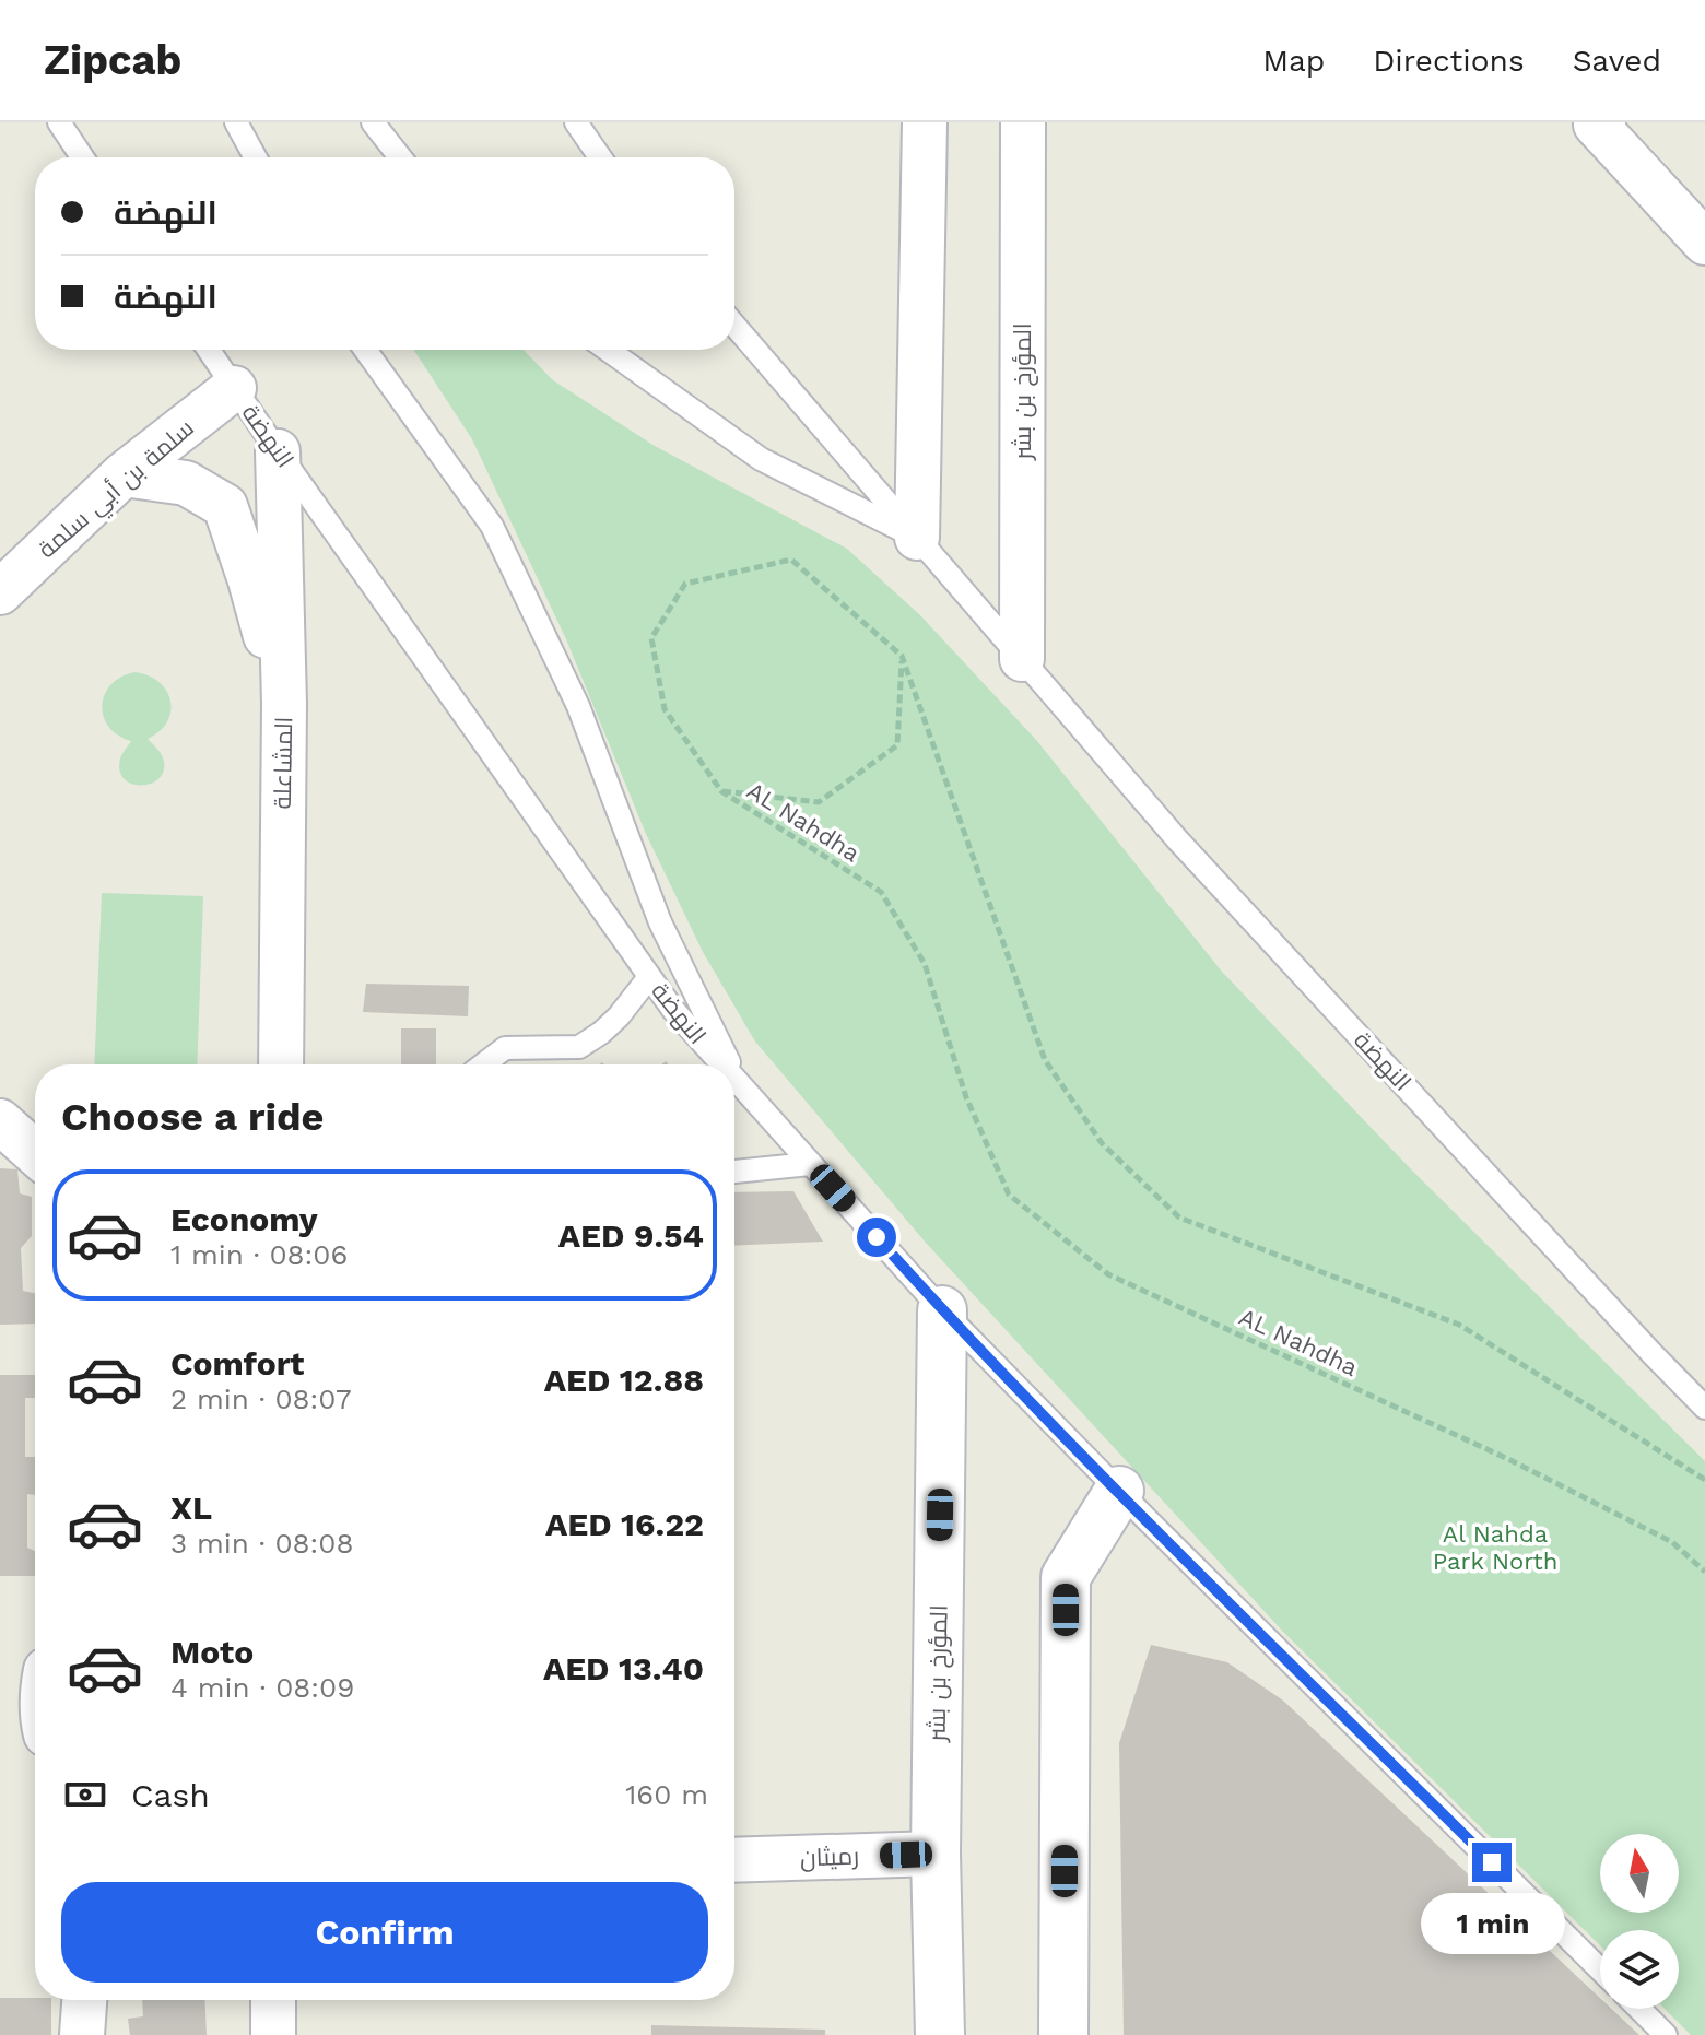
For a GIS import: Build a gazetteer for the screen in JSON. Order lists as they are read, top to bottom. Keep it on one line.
{"streets":{"street":["المؤرخ بن بشر","سلمة بن أبي سلمة","المشاعلة","رميثان"],"lane":["النهضة"],"path":["AL Nahdha"]},"crossings":[["المؤرخ بن بشر","النهضة"],["المؤرخ بن بشر","رميثان"],["النهضة","سلمة بن أبي سلمة"],["النهضة","المشاعلة"]],"parks":["Al Nahda Park North"],"north":"top","page":{"header":"Zipcab","nav":["Map","Directions","Saved"],"banner":["النهضة","النهضة"],"heading":"Choose a ride","list":[{"name":"Economy","note":"1 min · 08:06","value":"AED 9.54"},{"name":"Comfort","note":"2 min · 08:07","value":"AED 12.88"},{"name":"XL","note":"3 min · 08:08","value":"AED 16.22"},{"name":"Moto","note":"4 min · 08:09","value":"AED 13.40"}],"pay":["Cash","160 m"],"buttons":"Confirm","bubble":"1 min"}}
